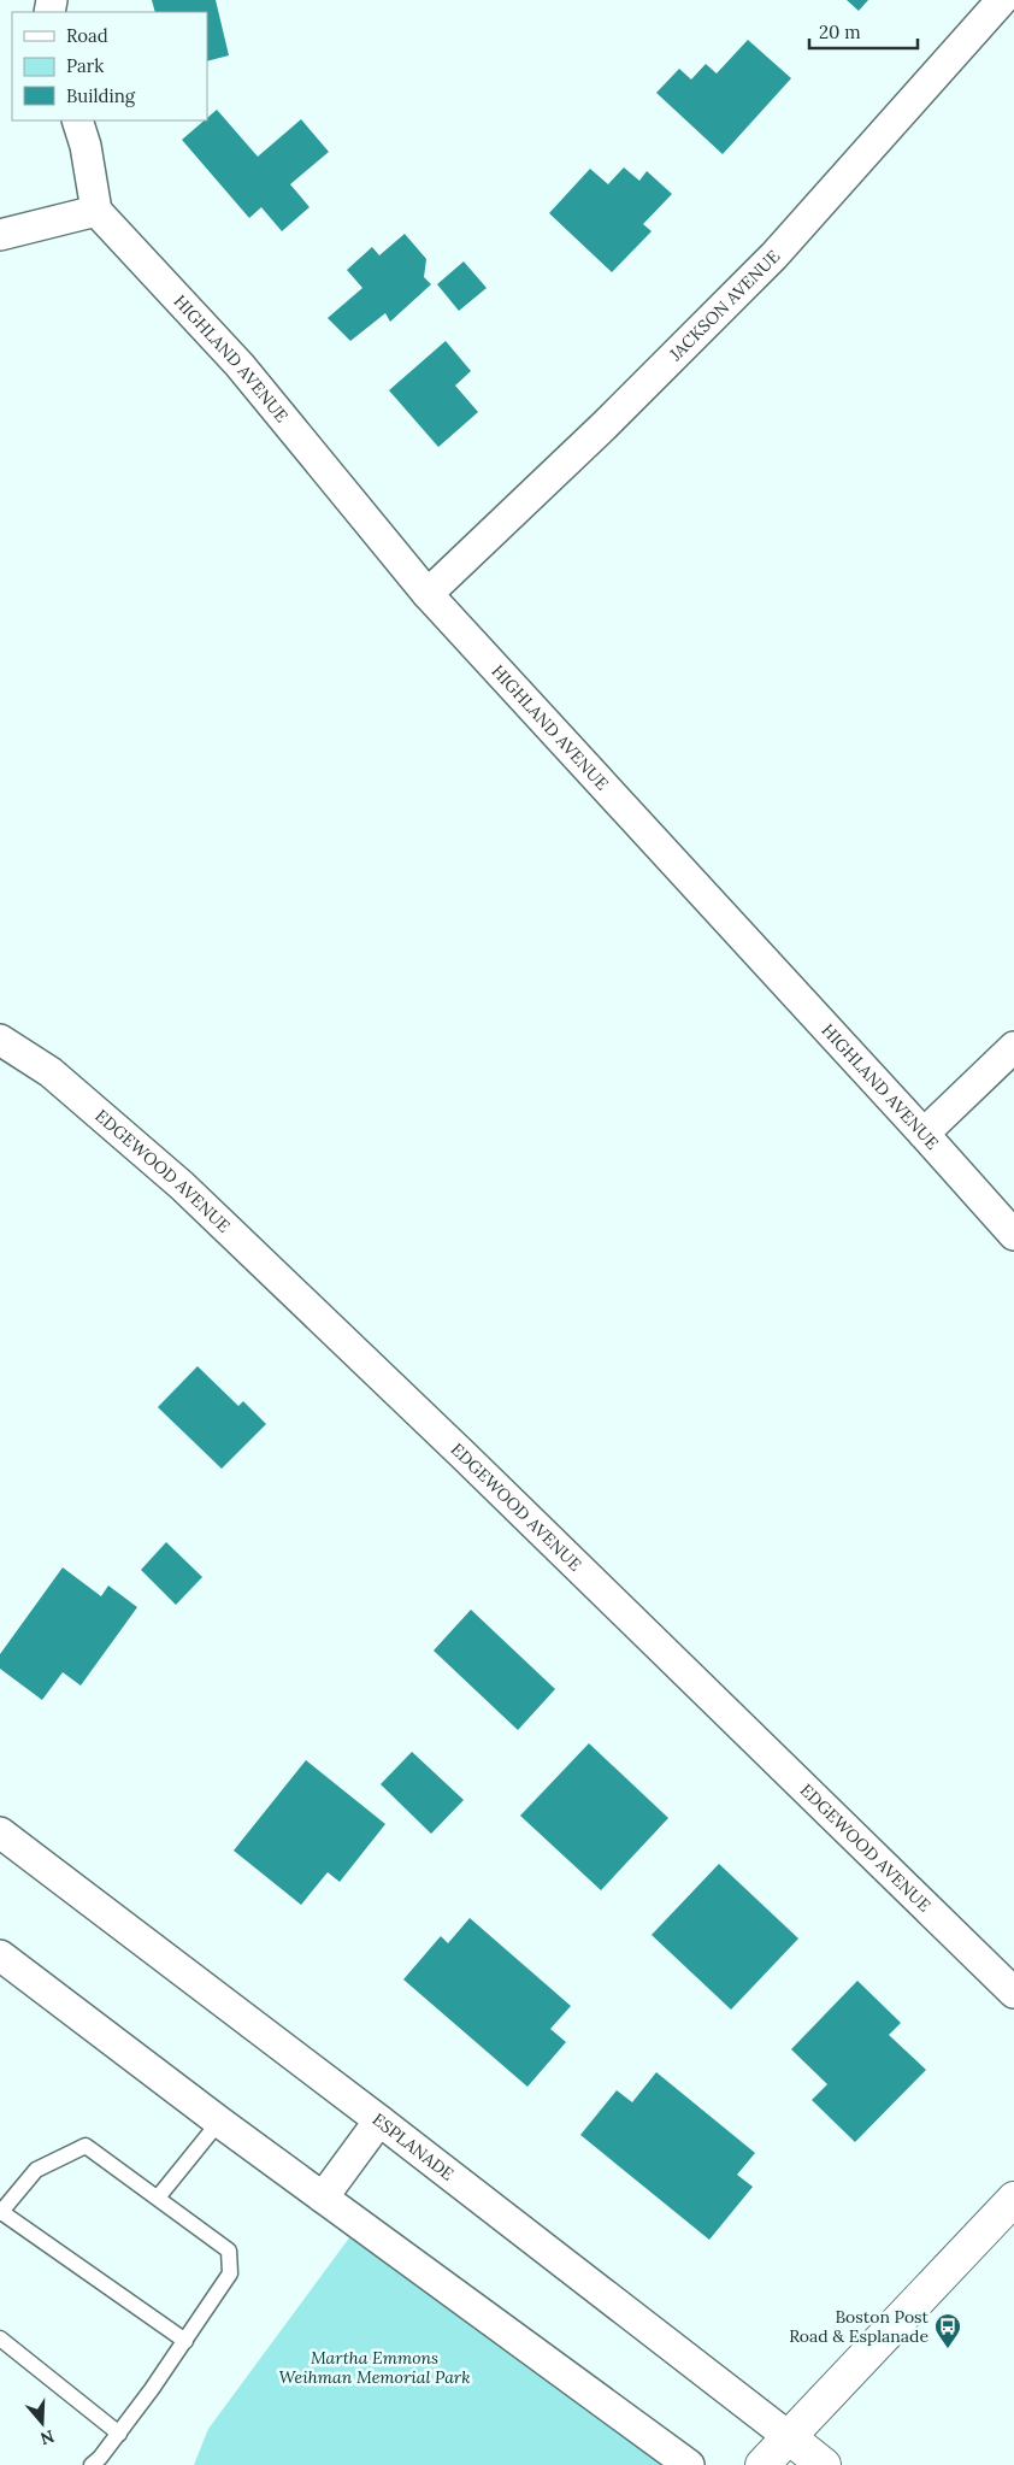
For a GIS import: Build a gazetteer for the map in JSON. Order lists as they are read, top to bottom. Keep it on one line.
{"streets":{"main road":["ESPLANADE"],"street":["JACKSON AVENUE","HIGHLAND AVENUE","EDGEWOOD AVENUE"]},"crossings":[["JACKSON AVENUE","HIGHLAND AVENUE"]],"parks":["Martha Emmons Weihman Memorial Park"],"places":{"bus stop":["Boston Post Road & Esplanade"]},"legend":["Road","Park","Building"],"scale_bar":"20 m","north":"bottom"}
